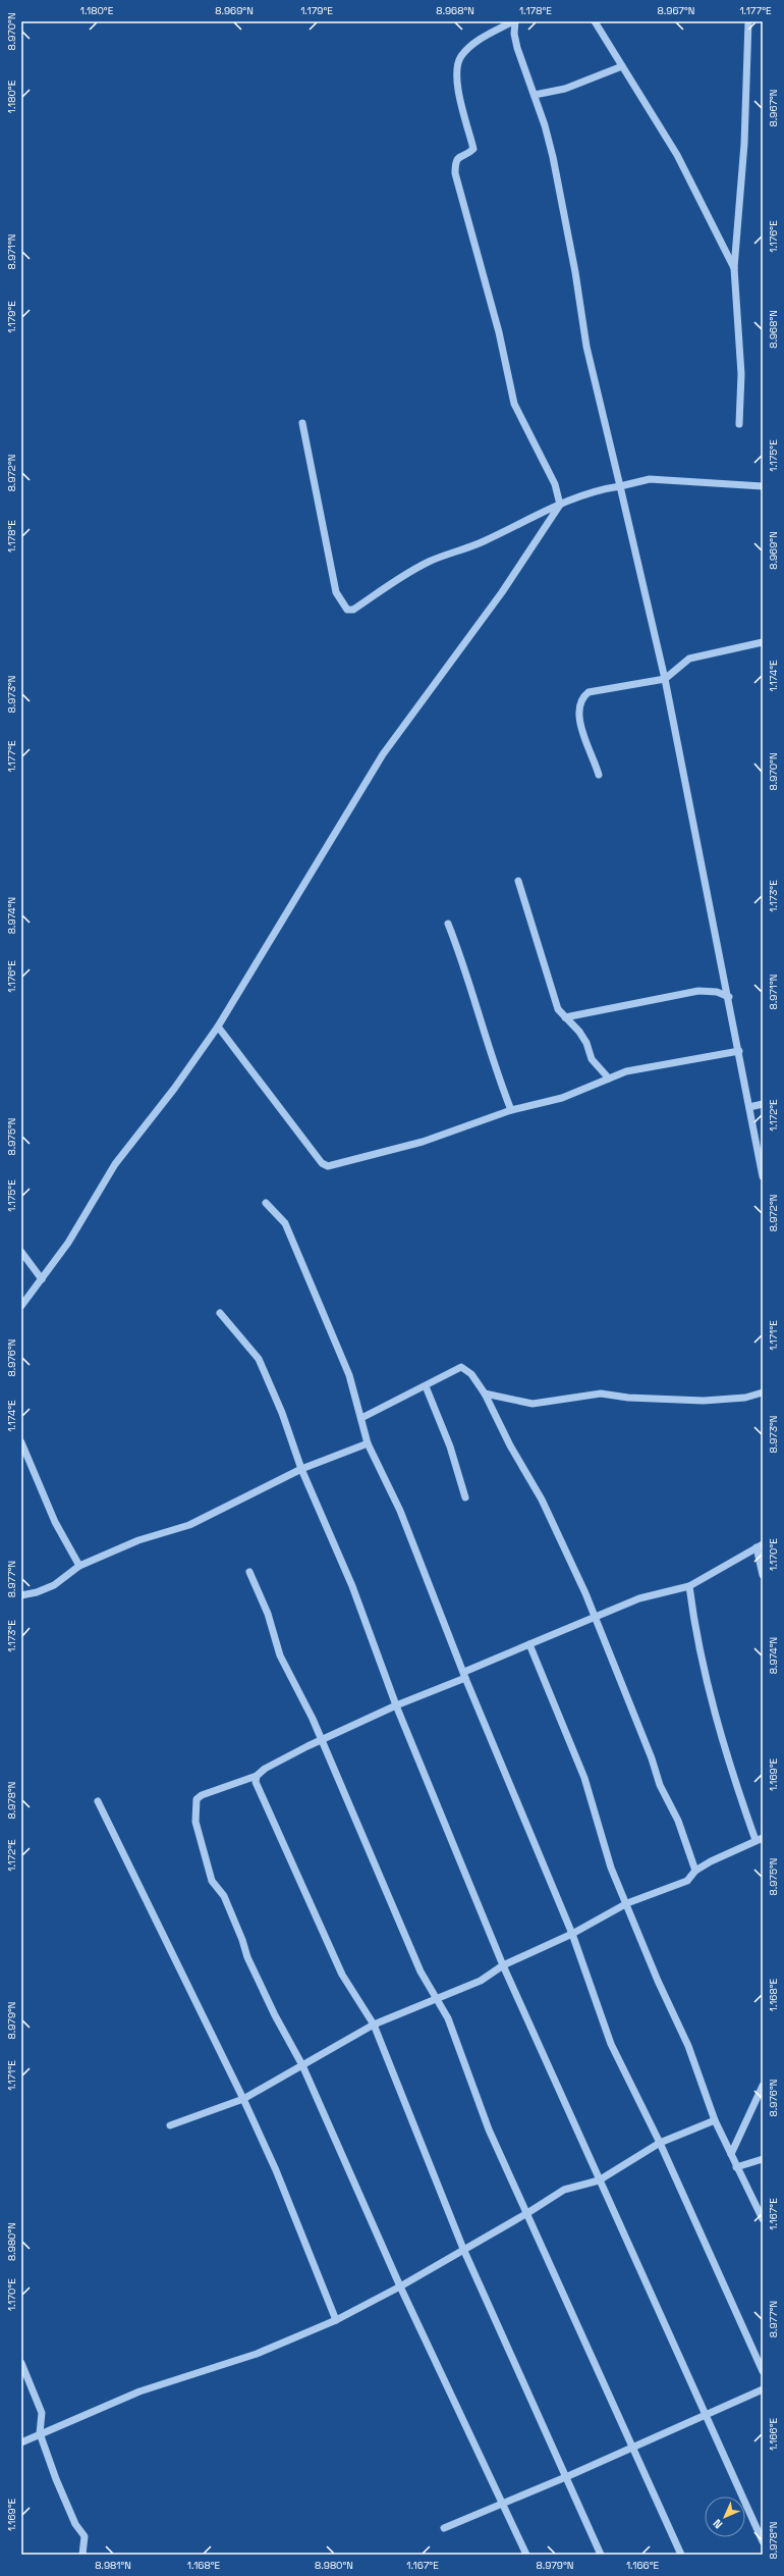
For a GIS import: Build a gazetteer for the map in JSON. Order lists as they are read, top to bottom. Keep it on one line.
{"north":"bottom left","coordinates":["1.180°E","8.969°N","1.179°E","8.968°N","1.178°E","8.967°N","1.177°E","8.970°N","1.176°E","8.971°N","1.175°E","8.972°N","1.174°E","8.973°N","1.173°E","8.974°N","1.172°E","8.975°N","1.171°E","8.976°N","1.170°E","8.977°N","1.169°E","8.978°N","1.168°E","8.979°N","1.167°E","8.980°N","1.166°E","8.981°N"]}
